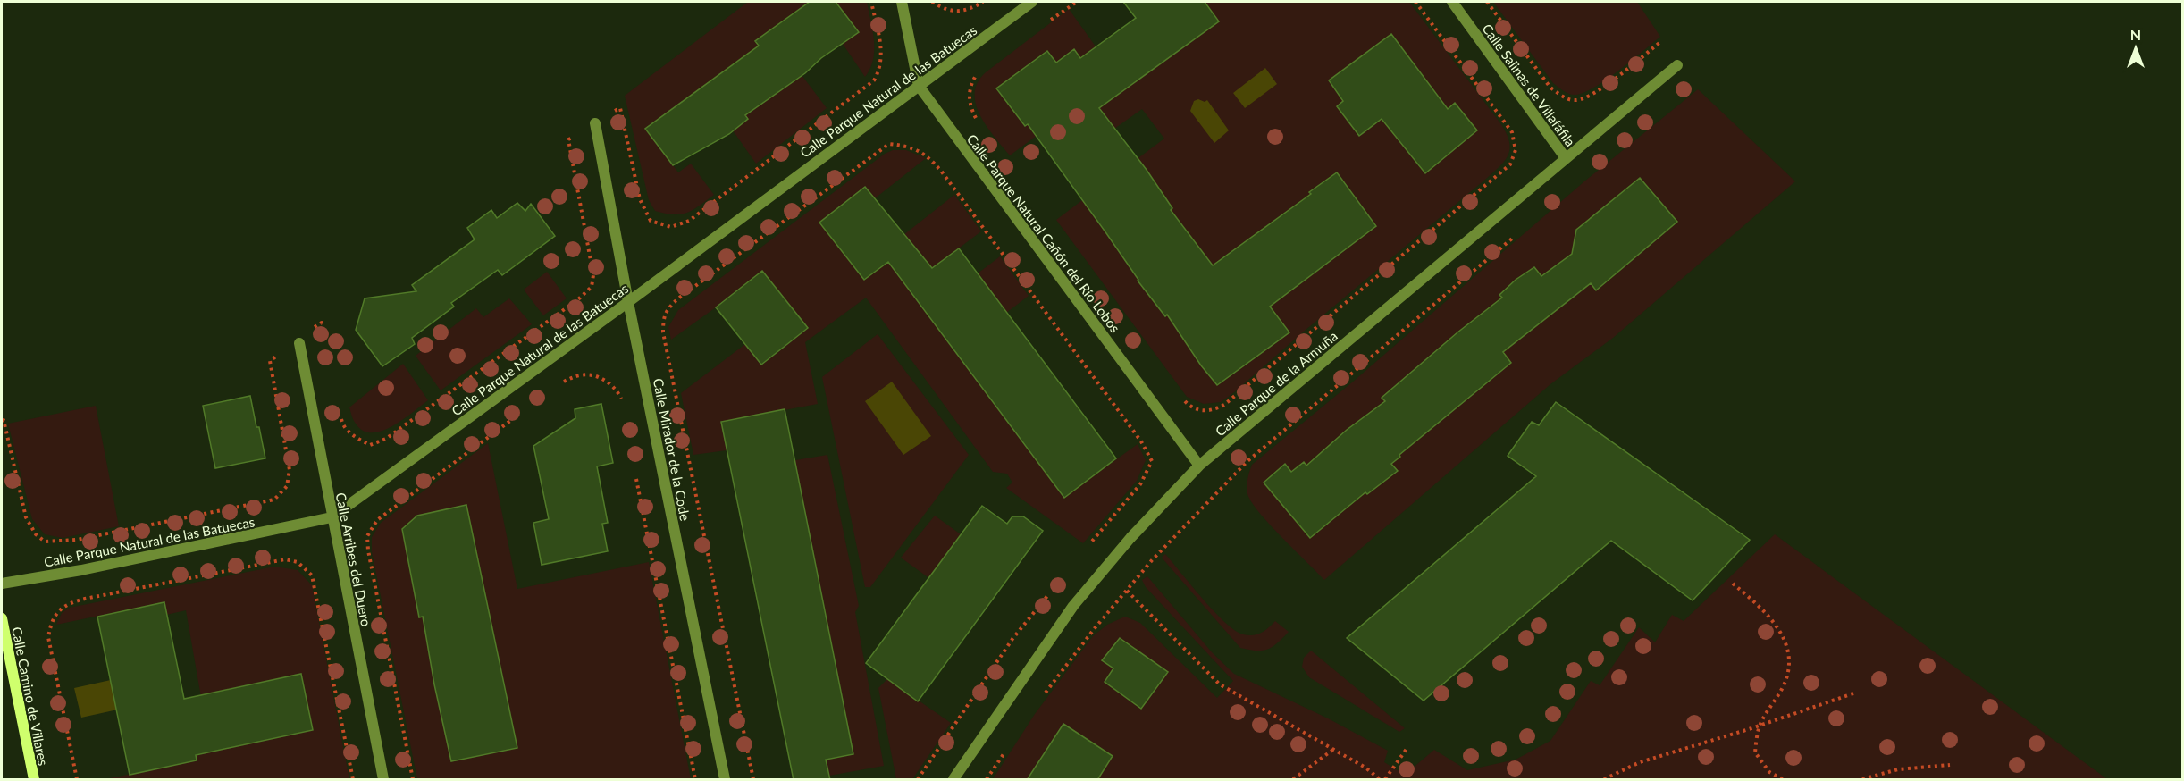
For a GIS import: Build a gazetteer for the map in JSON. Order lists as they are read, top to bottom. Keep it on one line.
{"streets":{"street":["Calle Salinas de Villafáfila","Calle Parque Natural de las Batuecas","Calle Parque Natural Cañón del Río Lobos","Calle Parque de la Armuña","Calle Mirador de la Code","Calle Arribes del Duero","Calle Camino de Villares"]},"crossings":[["Calle Salinas de Villafáfila","Calle Parque de la Armuña"],["Calle Parque Natural de las Batuecas","Calle Parque Natural Cañón del Río Lobos"],["Calle Parque Natural de las Batuecas","Calle Mirador de la Code"],["Calle Parque Natural de las Batuecas","Calle Arribes del Duero"],["Calle Parque Natural Cañón del Río Lobos","Calle Parque de la Armuña"]],"north":"top"}
